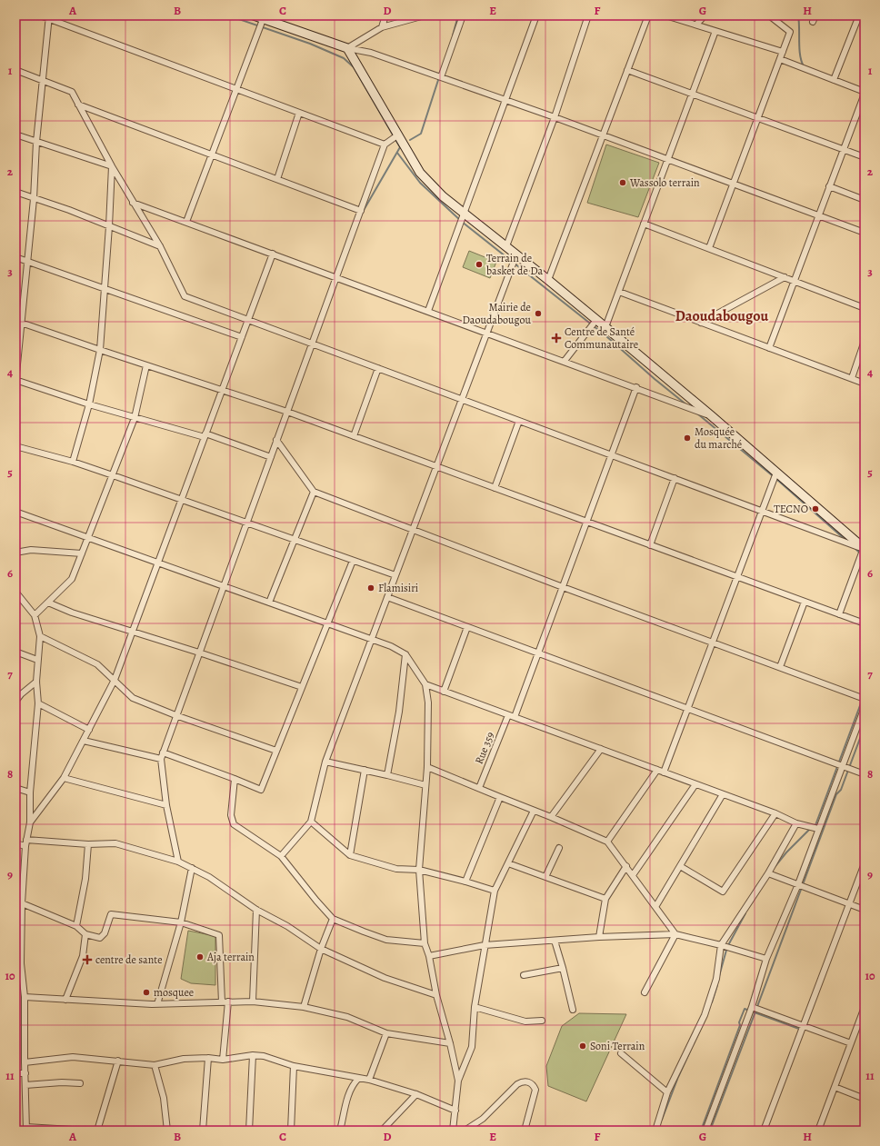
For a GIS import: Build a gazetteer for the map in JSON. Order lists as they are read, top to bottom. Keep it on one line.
{"streets":{"street":["Rue 359"]},"districts":["Daoudabougou"],"places":{"other":["Wassolo terrain","Terrain de basket de Da","Mairie de Daoudabougou","Mosquée du marché","TECNO","Flamisiri","Aja terrain","mosquee","Soni Terrain"],"health":["Centre de Santé Communautaire","centre de sante"]},"grid":{"columns":["A","B","C","D","E","F","G","H"],"rows":["1","2","3","4","5","6","7","8","9","10","11"]}}
